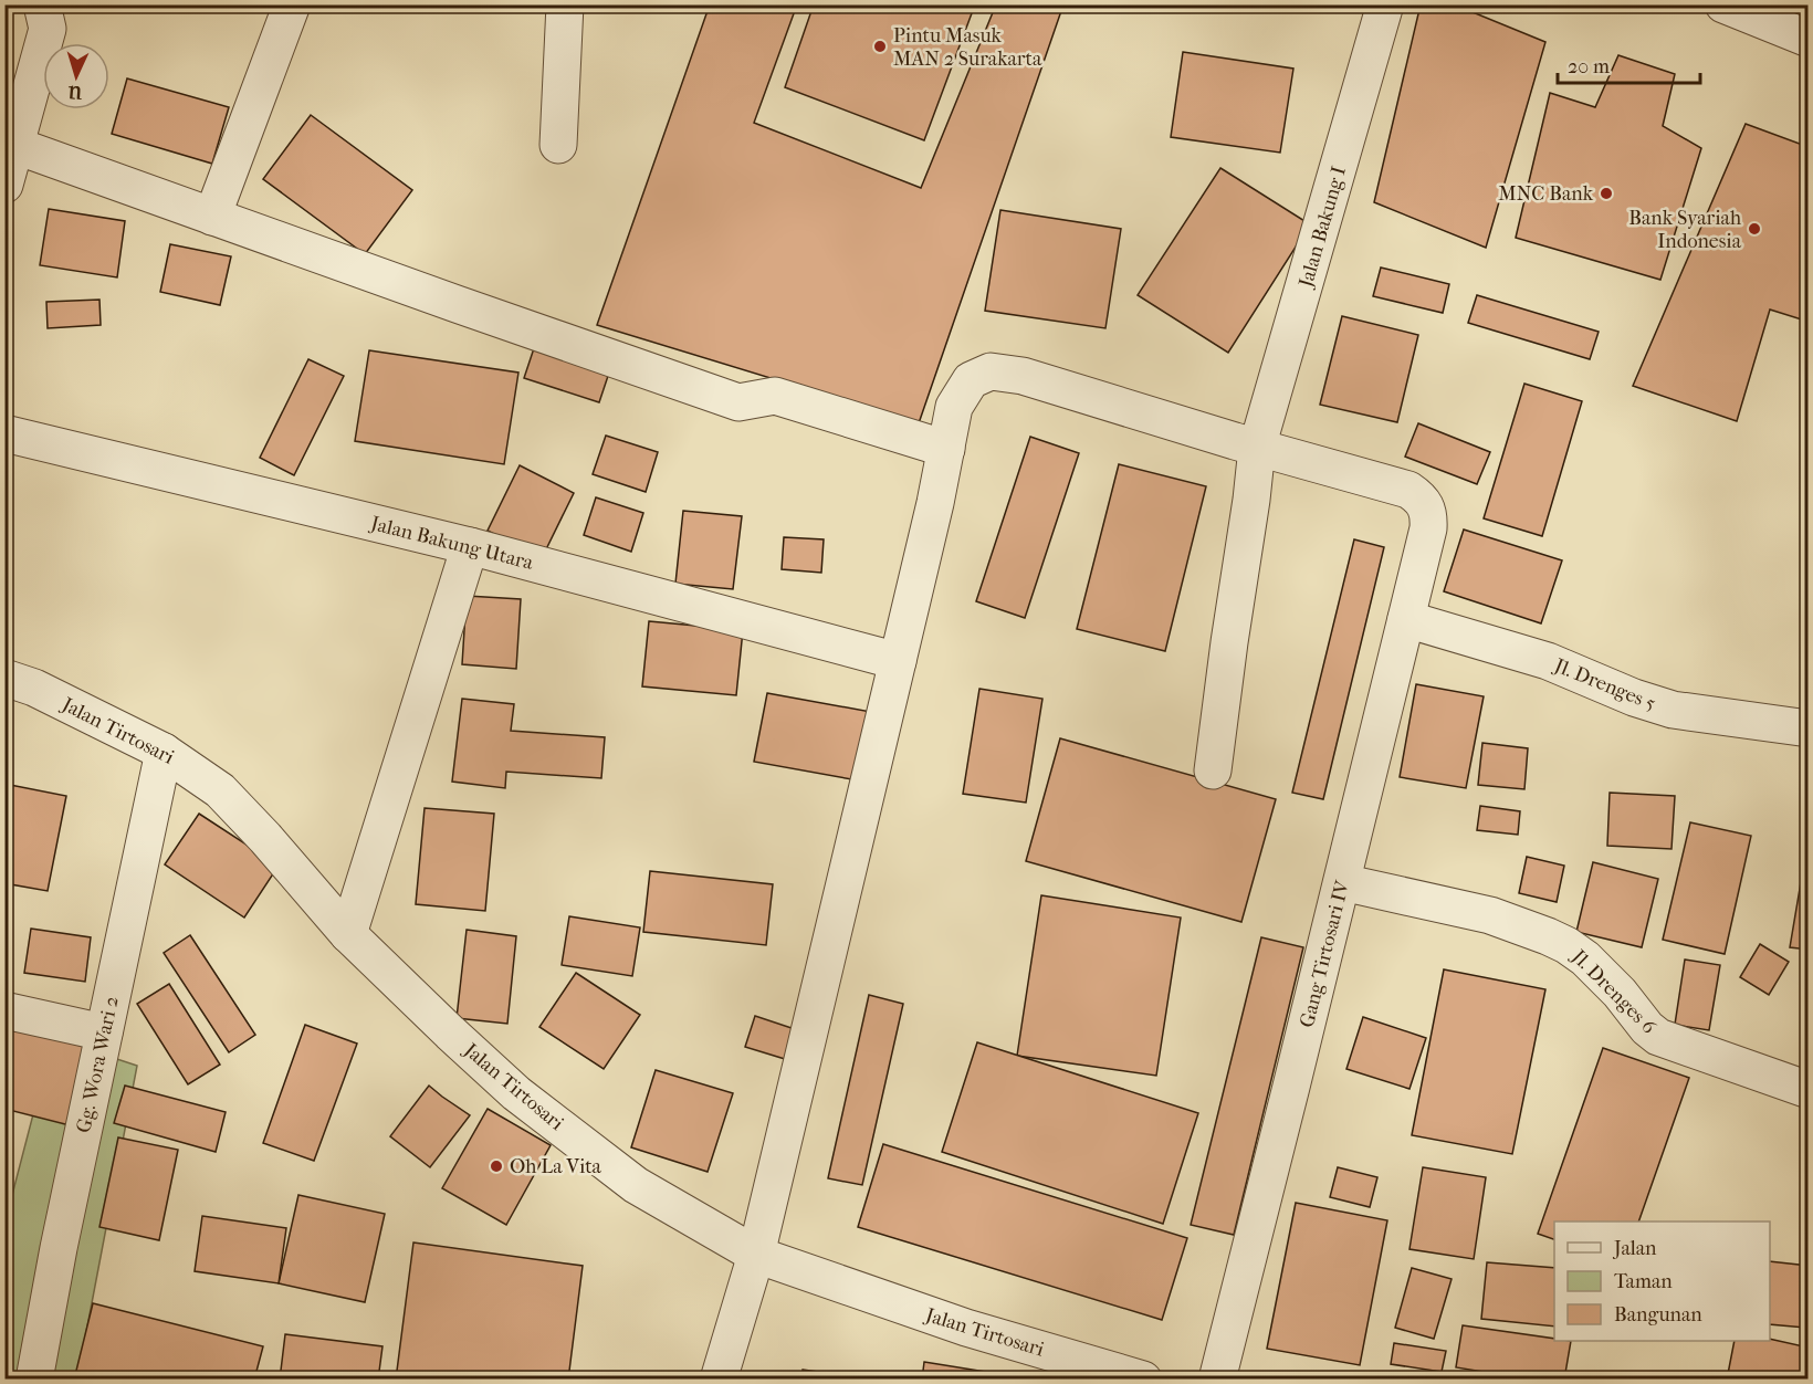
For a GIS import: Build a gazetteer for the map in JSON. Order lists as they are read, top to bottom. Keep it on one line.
{"streets":{"street":["Jalan Bakung I","Jalan Bakung Utara","Jl. Drenges 5","Jalan Tirtosari","Gang Tirtosari IV","Jl. Drenges 6","Gg. Wora Wari 2"]},"crossings":[["Jalan Bakung I","Gang Tirtosari IV"],["Jl. Drenges 5","Gang Tirtosari IV"],["Jalan Tirtosari","Gg. Wora Wari 2"],["Gang Tirtosari IV","Jl. Drenges 6"]],"places":["Pintu Masuk MAN 2 Surakarta","MNC Bank","Bank Syariah Indonesia","Oh La Vita"],"legend":["Jalan","Taman","Bangunan"],"scale_bar":"20 m","north":"bottom"}
